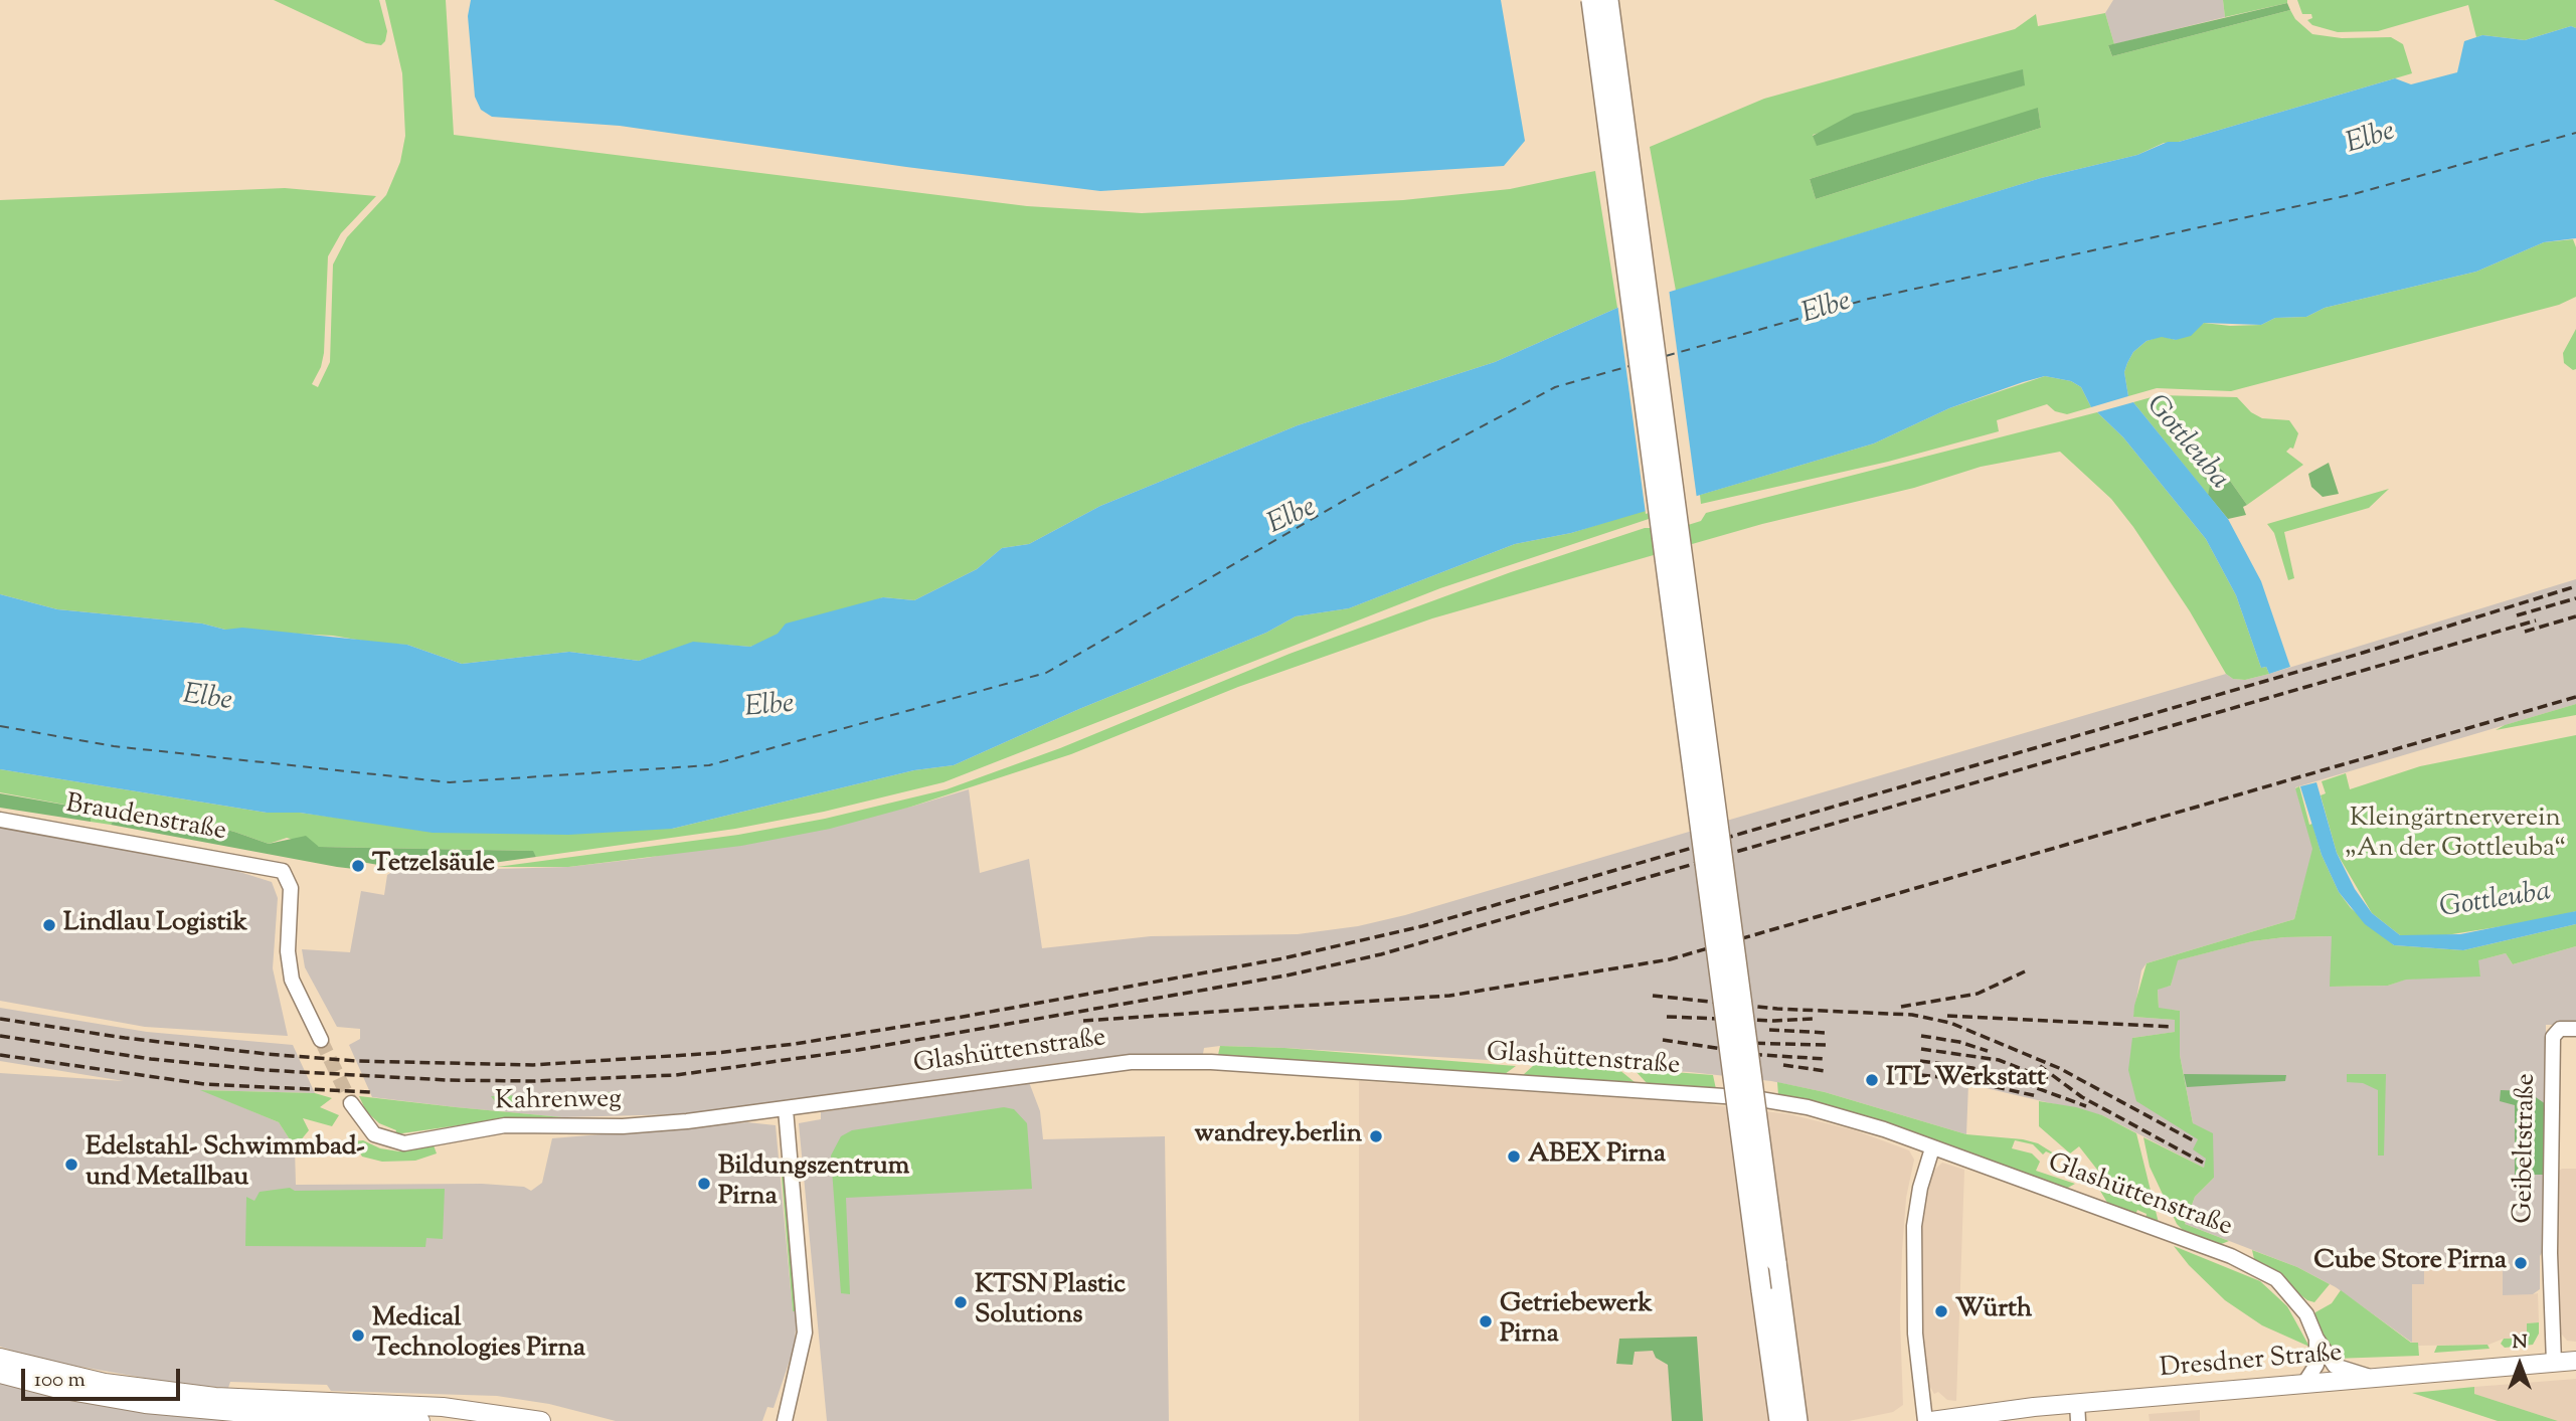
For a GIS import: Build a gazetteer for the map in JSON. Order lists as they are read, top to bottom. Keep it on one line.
{"streets":{"main road":["Dresdner Straße"],"street":["Braudenstraße","Glashüttenstraße","Kahrenweg","Geibeltstraße"]},"crossings":[["Glashüttenstraße","Kahrenweg"],["Glashüttenstraße","Dresdner Straße"],["Geibeltstraße","Dresdner Straße"]],"water":["Elbe","Gottleuba"],"parks":["Kleingärtnerverein „An der Gottleuba“"],"places":["Tetzelsäule","Lindlau Logistik","ITL Werkstatt","wandrey.berlin","ABEX Pirna","Edelstahl- Schwimmbad- und Metallbau","Bildungszentrum Pirna","Cube Store Pirna","KTSN Plastic Solutions","Würth","Getriebewerk Pirna","Medical Technologies Pirna"],"scale_bar":"100 m","north":"top"}
